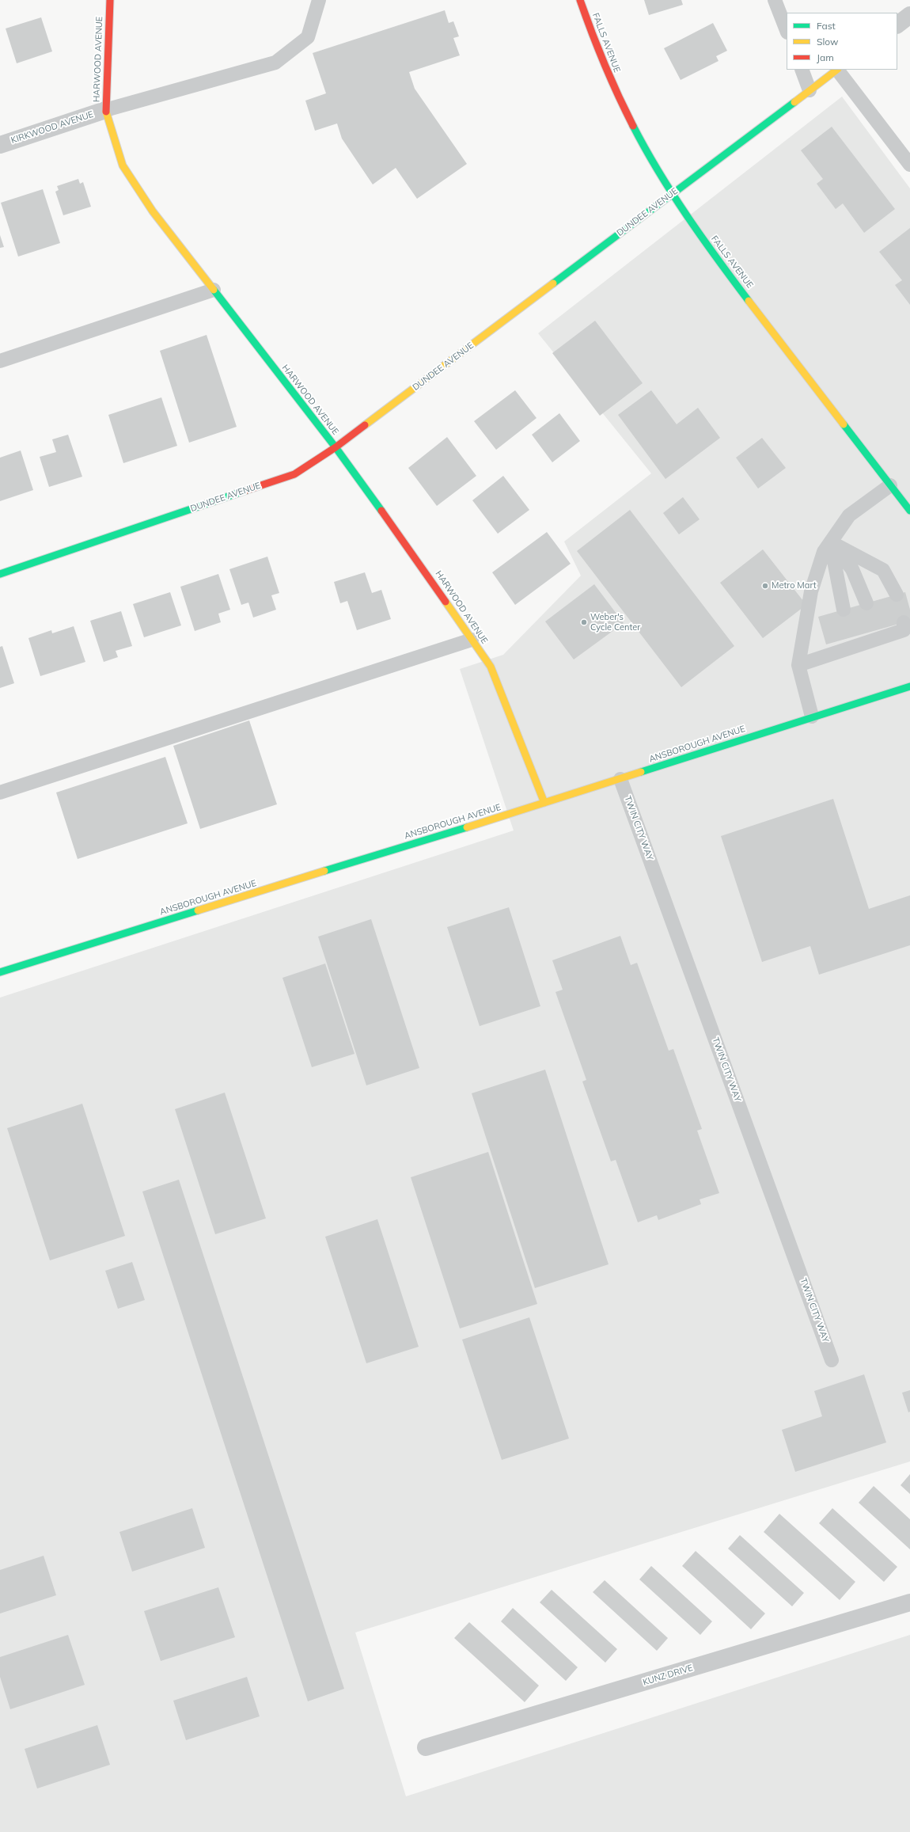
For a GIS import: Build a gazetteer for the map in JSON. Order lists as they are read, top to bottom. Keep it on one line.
{"streets":{"street":["FALLS AVENUE","HARWOOD AVENUE","KIRKWOOD AVENUE","DUNDEE AVENUE","ANSBOROUGH AVENUE","KUNZ DRIVE"],"lane":["TWIN CITY WAY"]},"crossings":[["FALLS AVENUE","DUNDEE AVENUE"],["HARWOOD AVENUE","KIRKWOOD AVENUE"],["HARWOOD AVENUE","DUNDEE AVENUE"],["HARWOOD AVENUE","ANSBOROUGH AVENUE"],["ANSBOROUGH AVENUE","TWIN CITY WAY"]],"places":["Metro Mart","Weber's Cycle Center"],"legend":["Fast","Slow","Jam"]}
